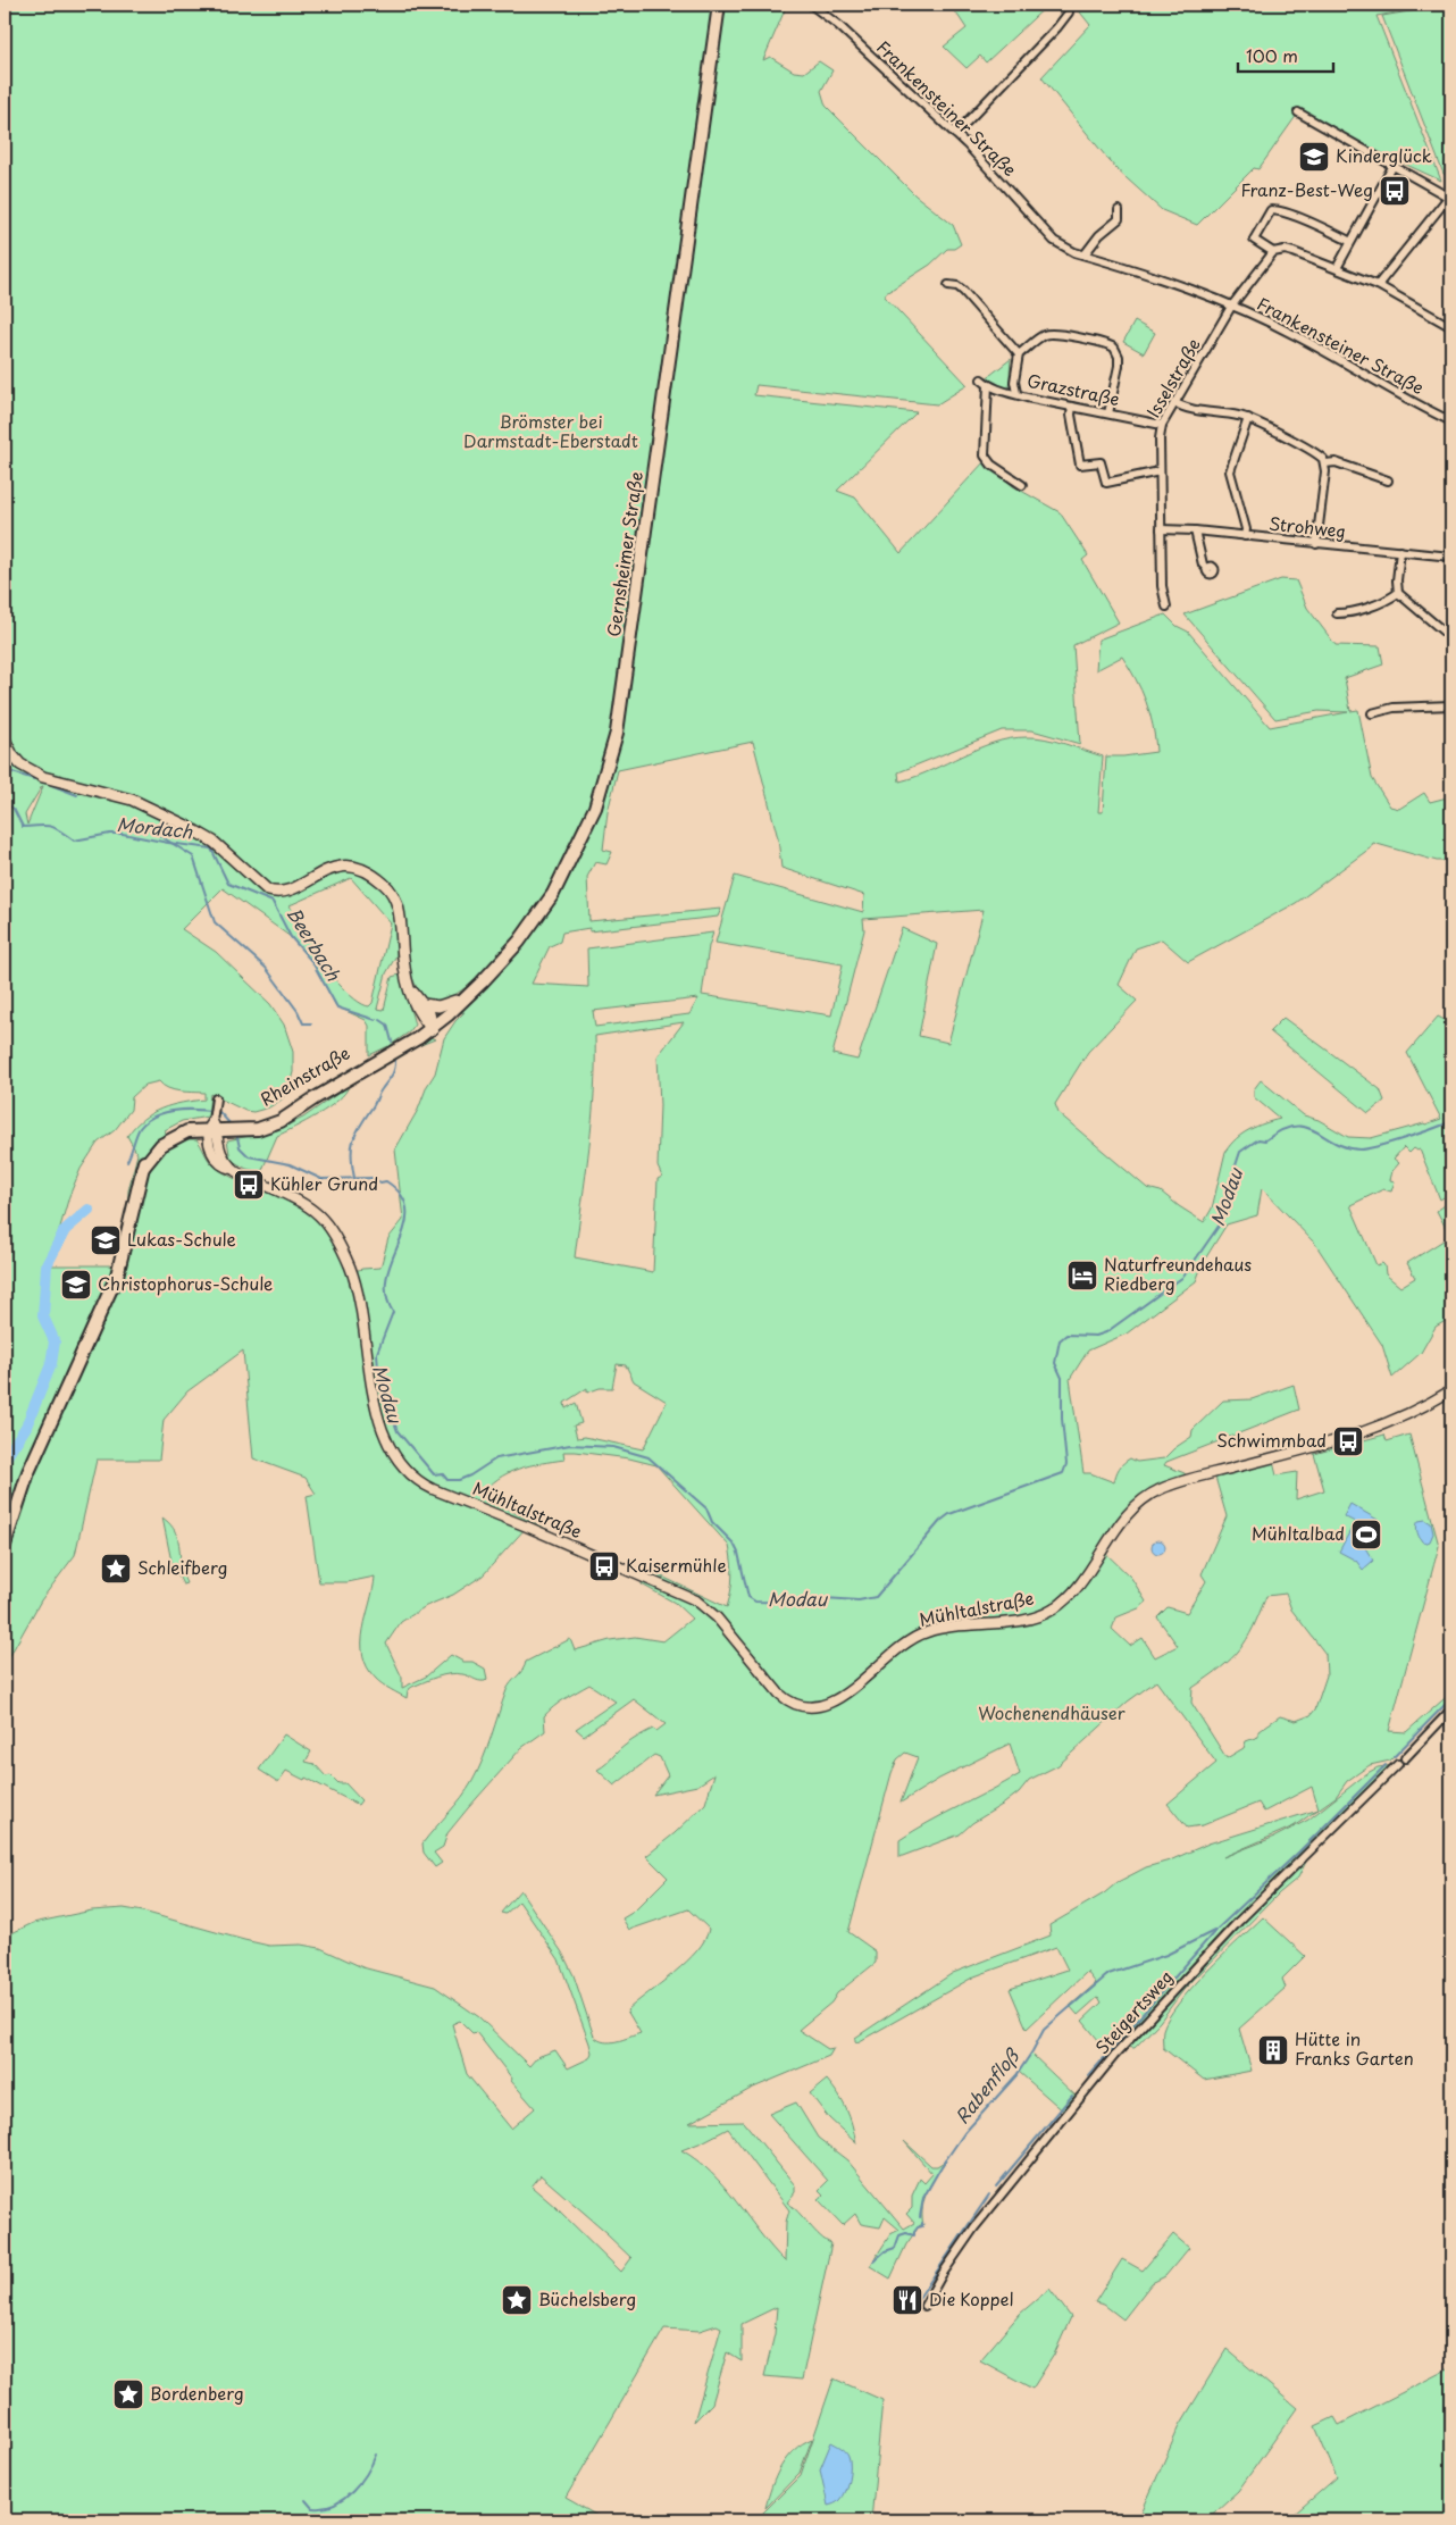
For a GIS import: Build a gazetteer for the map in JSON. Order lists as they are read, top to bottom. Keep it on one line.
{"streets":{"main road":["Gernsheimer Straße","Rheinstraße"],"street":["Frankensteiner Straße","Isselstraße","Grazstraße","Strohweg","Mühltalstraße","Steigertsweg"]},"crossings":[["Frankensteiner Straße","Isselstraße"],["Isselstraße","Grazstraße"],["Isselstraße","Strohweg"],["Gernsheimer Straße","Rheinstraße"],["Rheinstraße","Mühltalstraße"]],"water":["Mordach","Beerbach","Modau","Rabenfloß"],"parks":["Brömster bei Darmstadt-Eberstadt","Wochenendhäuser"],"places":{"school or university":["Kinderglück","Lukas-Schule","Christophorus-Schule"],"bus stop":["Franz-Best-Weg","Kühler Grund","Schwimmbad","Kaisermühle"],"hotel":["Naturfreundehaus Riedberg"],"sports":["Mühltalbad"],"place":["Schleifberg","Büchelsberg","Bordenberg"],"building":["Hütte in Franks Garten"],"restaurant":["Die Koppel"]},"scale_bar":"100 m"}
